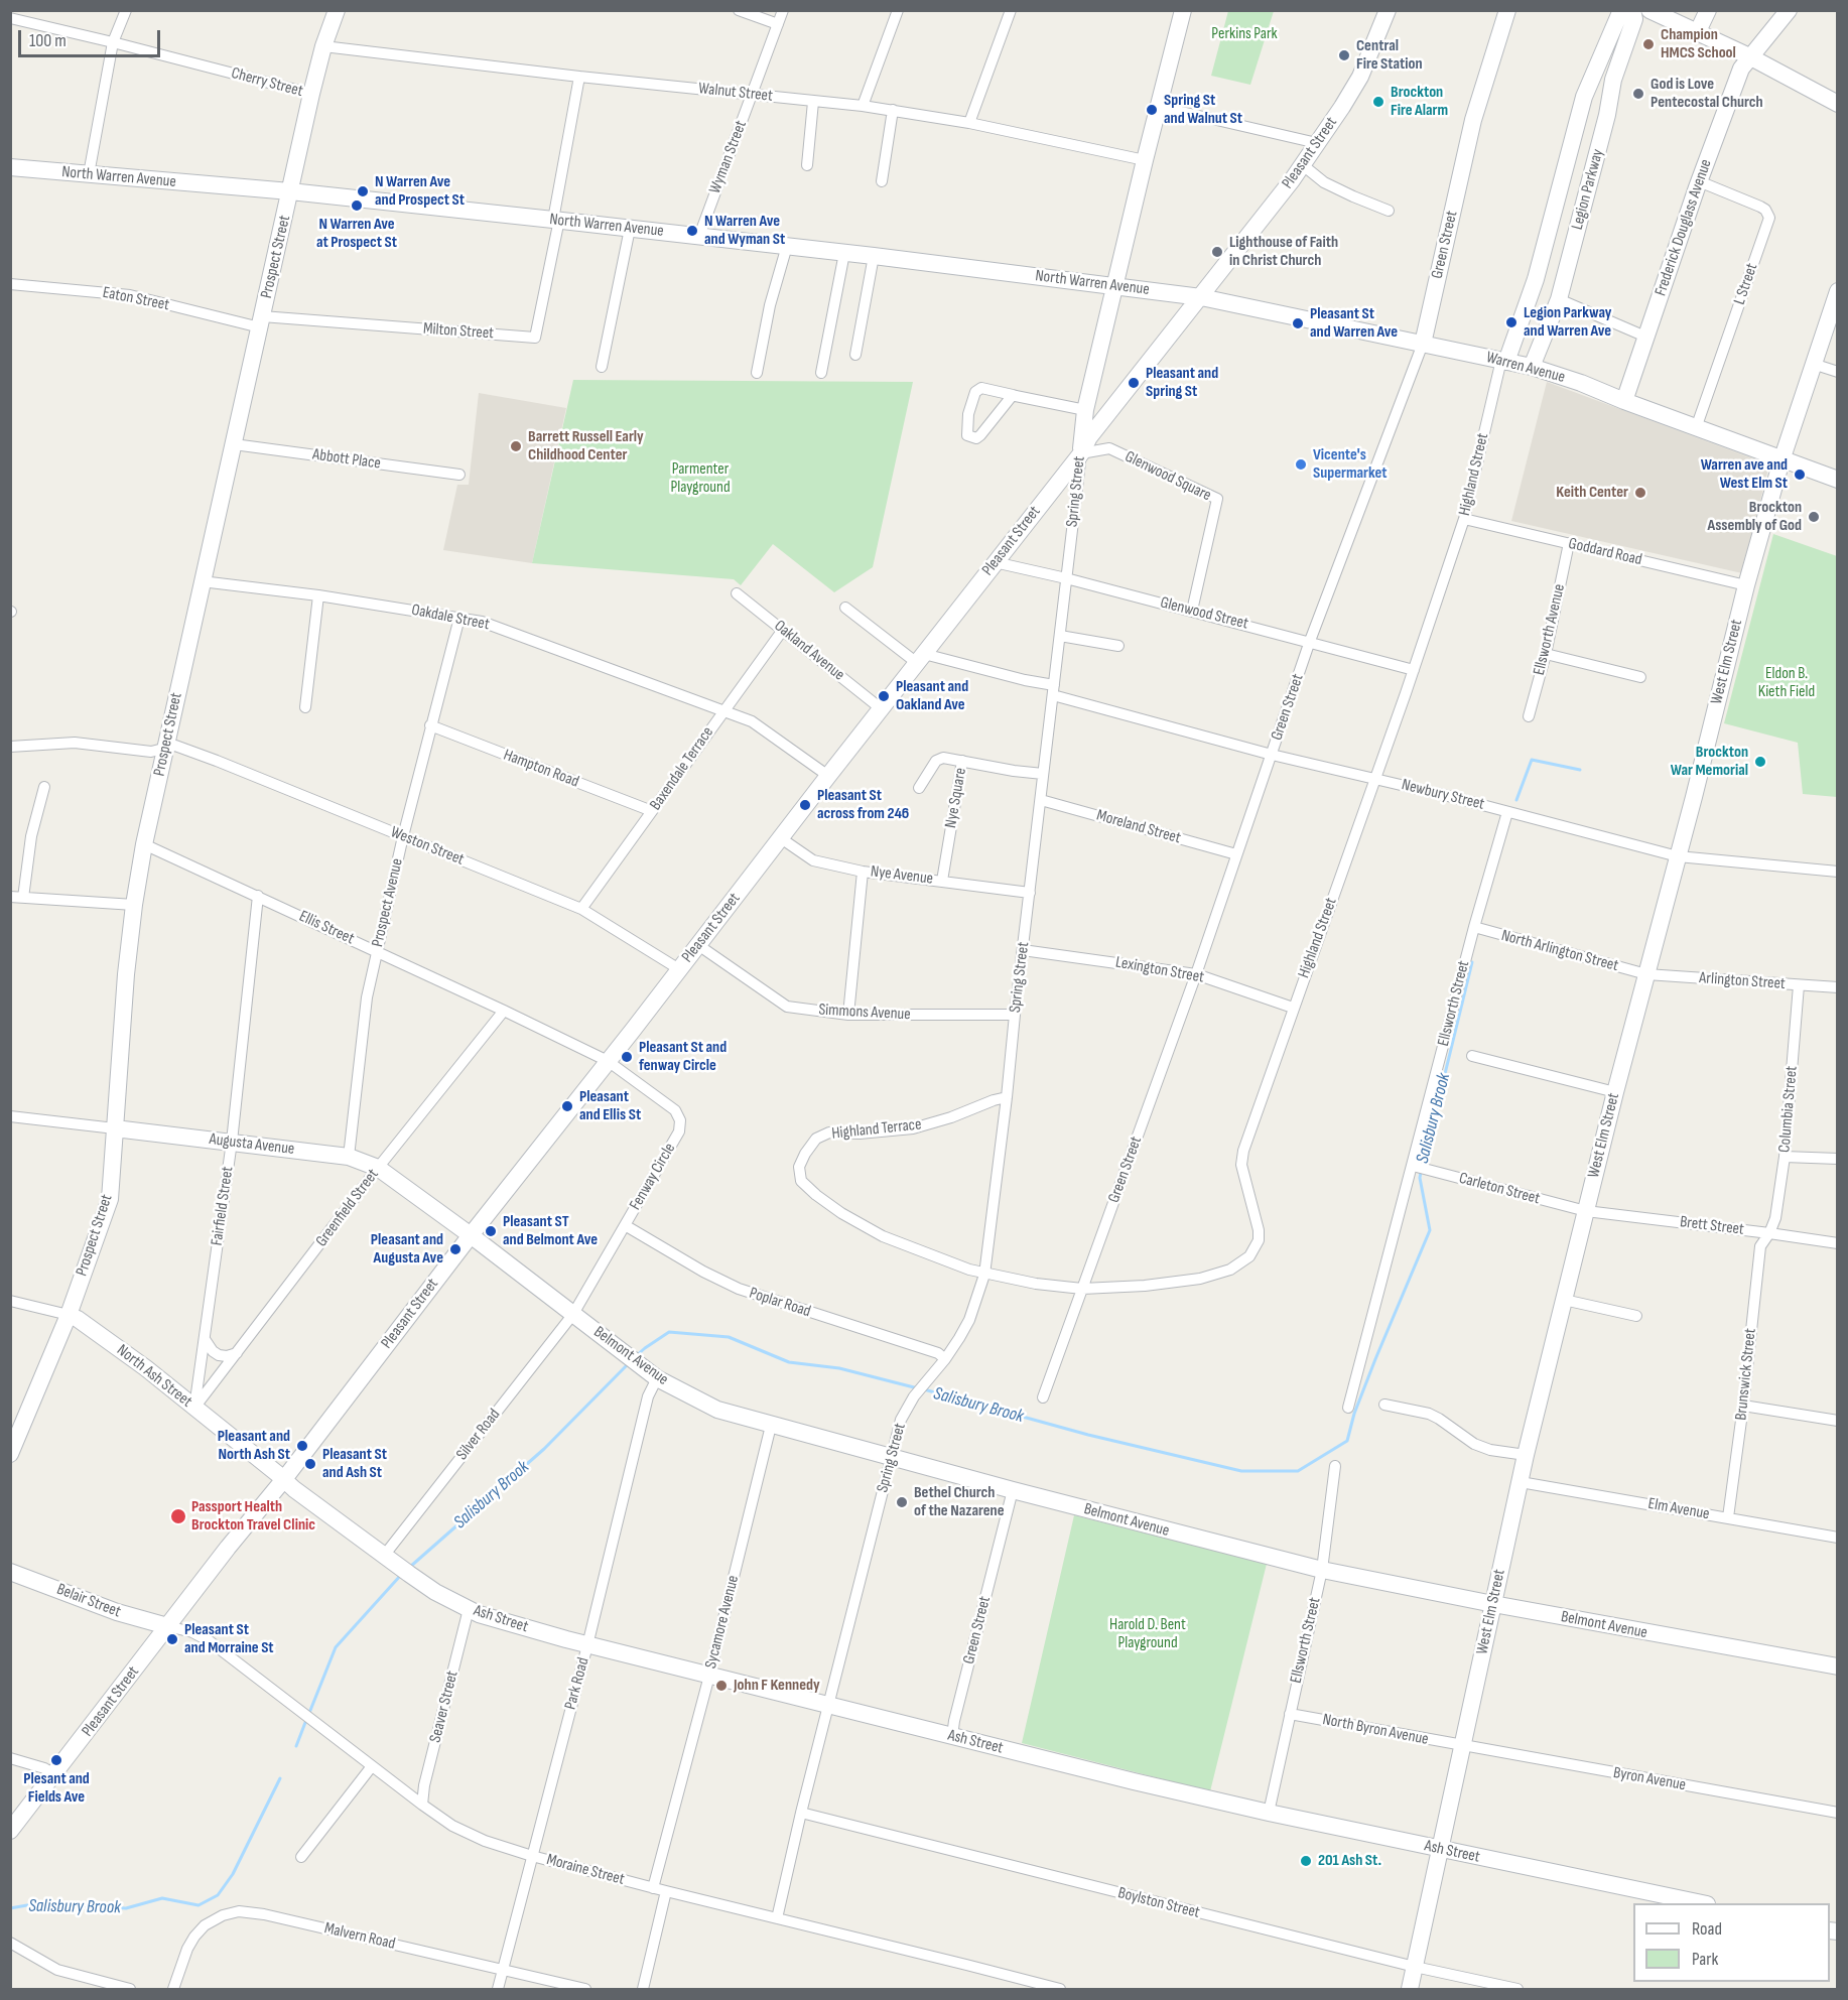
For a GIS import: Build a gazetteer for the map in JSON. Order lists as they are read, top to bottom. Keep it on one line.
{"streets":{"street":["Cherry Street","Walnut Street","Pleasant Street","Wyman Street","North Warren Avenue","Legion Parkway","Frederick Douglass Avenue","Green Street","Prospect Street","L Street","Eaton Street","Milton Street","Warren Avenue","Abbott Place","Highland Street","Glenwood Square","Spring Street","Goddard Road","Glenwood Street","Oakdale Street","Ellsworth Avenue","Oakland Avenue","West Elm Street","Hampton Road","Baxendale Terrace","Newbury Street","Nye Square","Moreland Street","Weston Street","Nye Avenue","Prospect Avenue","Ellis Street","North Arlington Street","Lexington Street","Arlington Street","Ellsworth Street","Simmons Avenue","Columbia Street","Highland Terrace","Augusta Avenue","Fenway Circle","Carleton Street","Fairfield Street","Greenfield Street","Brett Street","Poplar Road","Belmont Avenue","Brunswick Street","North Ash Street","Silver Road","Elm Avenue","Belair Street","Ash Street","Sycamore Avenue","Park Road","Seaver Street","North Byron Avenue","Byron Avenue","Moraine Street","Boylston Street","Malvern Road"]},"crossings":[["Cherry Street","Prospect Street"],["Walnut Street","Wyman Street"],["Walnut Street","Prospect Street"],["Walnut Street","Spring Street"],["Pleasant Street","North Warren Avenue"],["Pleasant Street","Warren Avenue"],["Pleasant Street","Glenwood Square"],["Pleasant Street","Spring Street"],["Pleasant Street","Glenwood Street"],["Pleasant Street","Oakdale Street"],["Pleasant Street","Oakland Avenue"],["Pleasant Street","Newbury Street"],["Pleasant Street","Weston Street"],["Pleasant Street","Nye Avenue"],["Pleasant Street","Ellis Street"],["Pleasant Street","Simmons Avenue"],["Pleasant Street","Augusta Avenue"],["Pleasant Street","Fenway Circle"],["Pleasant Street","Belmont Avenue"],["Pleasant Street","North Ash Street"],["Pleasant Street","Belair Street"],["Pleasant Street","Ash Street"],["Pleasant Street","Moraine Street"],["Wyman Street","North Warren Avenue"],["North Warren Avenue","Prospect Street"],["North Warren Avenue","Milton Street"],["North Warren Avenue","Warren Avenue"],["North Warren Avenue","Spring Street"],["Legion Parkway","Warren Avenue"],["Legion Parkway","Highland Street"],["Frederick Douglass Avenue","L Street"],["Frederick Douglass Avenue","Warren Avenue"],["Green Street","Warren Avenue"],["Green Street","Highland Street"],["Green Street","Glenwood Street"],["Green Street","Newbury Street"],["Green Street","Moreland Street"],["Green Street","Lexington Street"],["Green Street","Belmont Avenue"],["Green Street","Ash Street"],["Prospect Street","Eaton Street"],["Prospect Street","Milton Street"],["Prospect Street","Abbott Place"],["Prospect Street","Oakdale Street"],["Prospect Street","Weston Street"],["Prospect Street","Ellis Street"],["Prospect Street","Augusta Avenue"],["Prospect Street","North Ash Street"],["L Street","Warren Avenue"],["Eaton Street","Milton Street"],["Warren Avenue","Highland Street"],["Warren Avenue","West Elm Street"],["Highland Street","Spring Street"],["Highland Street","Goddard Road"],["Highland Street","Glenwood Street"],["Highland Street","Newbury Street"],["Highland Street","Lexington Street"],["Highland Street","Highland Terrace"],["Glenwood Square","Spring Street"],["Glenwood Square","Glenwood Street"],["Spring Street","Glenwood Street"],["Spring Street","Newbury Street"],["Spring Street","Nye Square"],["Spring Street","Moreland Street"],["Spring Street","Nye Avenue"],["Spring Street","Lexington Street"],["Spring Street","Simmons Avenue"],["Spring Street","Highland Terrace"],["Spring Street","Poplar Road"],["Spring Street","Belmont Avenue"],["Spring Street","Ash Street"],["Spring Street","Moraine Street"],["Spring Street","Boylston Street"],["Goddard Road","Ellsworth Avenue"],["Goddard Road","West Elm Street"],["Oakdale Street","Baxendale Terrace"],["Oakdale Street","Prospect Avenue"],["Oakland Avenue","Baxendale Terrace"],["West Elm Street","Newbury Street"],["West Elm Street","North Arlington Street"],["West Elm Street","Arlington Street"],["West Elm Street","Carleton Street"],["West Elm Street","Brett Street"],["West Elm Street","Belmont Avenue"],["West Elm Street","Elm Avenue"],["West Elm Street","Ash Street"],["West Elm Street","North Byron Avenue"],["West Elm Street","Byron Avenue"],["West Elm Street","Boylston Street"],["Hampton Road","Baxendale Terrace"],["Hampton Road","Prospect Avenue"],["Baxendale Terrace","Weston Street"],["Newbury Street","Ellsworth Street"],["Nye Square","Nye Avenue"],["Weston Street","Prospect Avenue"],["Prospect Avenue","Ellis Street"],["Prospect Avenue","Augusta Avenue"],["Ellis Street","Fenway Circle"],["Ellis Street","Fairfield Street"],["Ellis Street","Greenfield Street"],["North Arlington Street","Arlington Street"],["North Arlington Street","Ellsworth Street"],["Arlington Street","Columbia Street"],["Ellsworth Street","Carleton Street"],["Ellsworth Street","Belmont Avenue"],["Ellsworth Street","Ash Street"],["Ellsworth Street","North Byron Avenue"],["Columbia Street","Brett Street"],["Columbia Street","Brunswick Street"],["Augusta Avenue","Fairfield Street"],["Augusta Avenue","Greenfield Street"],["Augusta Avenue","Belmont Avenue"],["Fenway Circle","Poplar Road"],["Fenway Circle","Belmont Avenue"],["Fenway Circle","Silver Road"],["Carleton Street","Brett Street"],["Fairfield Street","Greenfield Street"],["Fairfield Street","North Ash Street"],["Greenfield Street","North Ash Street"],["Brett Street","Brunswick Street"],["Belmont Avenue","Silver Road"],["Belmont Avenue","Sycamore Avenue"],["Belmont Avenue","Park Road"],["Brunswick Street","Elm Avenue"],["North Ash Street","Ash Street"],["Silver Road","Ash Street"],["Belair Street","Moraine Street"],["Ash Street","Sycamore Avenue"],["Ash Street","Park Road"],["Ash Street","Seaver Street"],["Sycamore Avenue","Moraine Street"],["Park Road","Moraine Street"],["Park Road","Malvern Road"],["Seaver Street","Moraine Street"],["North Byron Avenue","Byron Avenue"]],"water":["Salisbury Brook"],"parks":["Perkins Park","Parmenter Playground","Eldon B. Kieth Field","Harold D. Bent Playground"],"places":["Champion HMCS School","Central Fire Station","God is Love Pentecostal Church","Brockton Fire Alarm","Spring St and Walnut St","N Warren Ave and Prospect St","N Warren Ave at Prospect St","N Warren Ave and Wyman St","Lighthouse of Faith in Christ Church","Legion Parkway and Warren Ave","Pleasant St and Warren Ave","Pleasant and Spring St","Barrett Russell Early Childhood Center","Vicente's Supermarket","Warren ave and West Elm St","Keith Center","Brockton Assembly of God","Pleasant and Oakland Ave","Brockton War Memorial","Pleasant St across from 246","Pleasant St and fenway Circle","Pleasant and Ellis St","Pleasant ST and Belmont Ave","Pleasant and Augusta Ave","Pleasant and North Ash St","Pleasant St and Ash St","Bethel Church of the Nazarene","Passport Health Brockton Travel Clinic","Pleasant St and Morraine St","John F Kennedy","Plesant and Fields Ave","201 Ash St."],"legend":["Road","Park"],"scale_bar":"100 m"}
